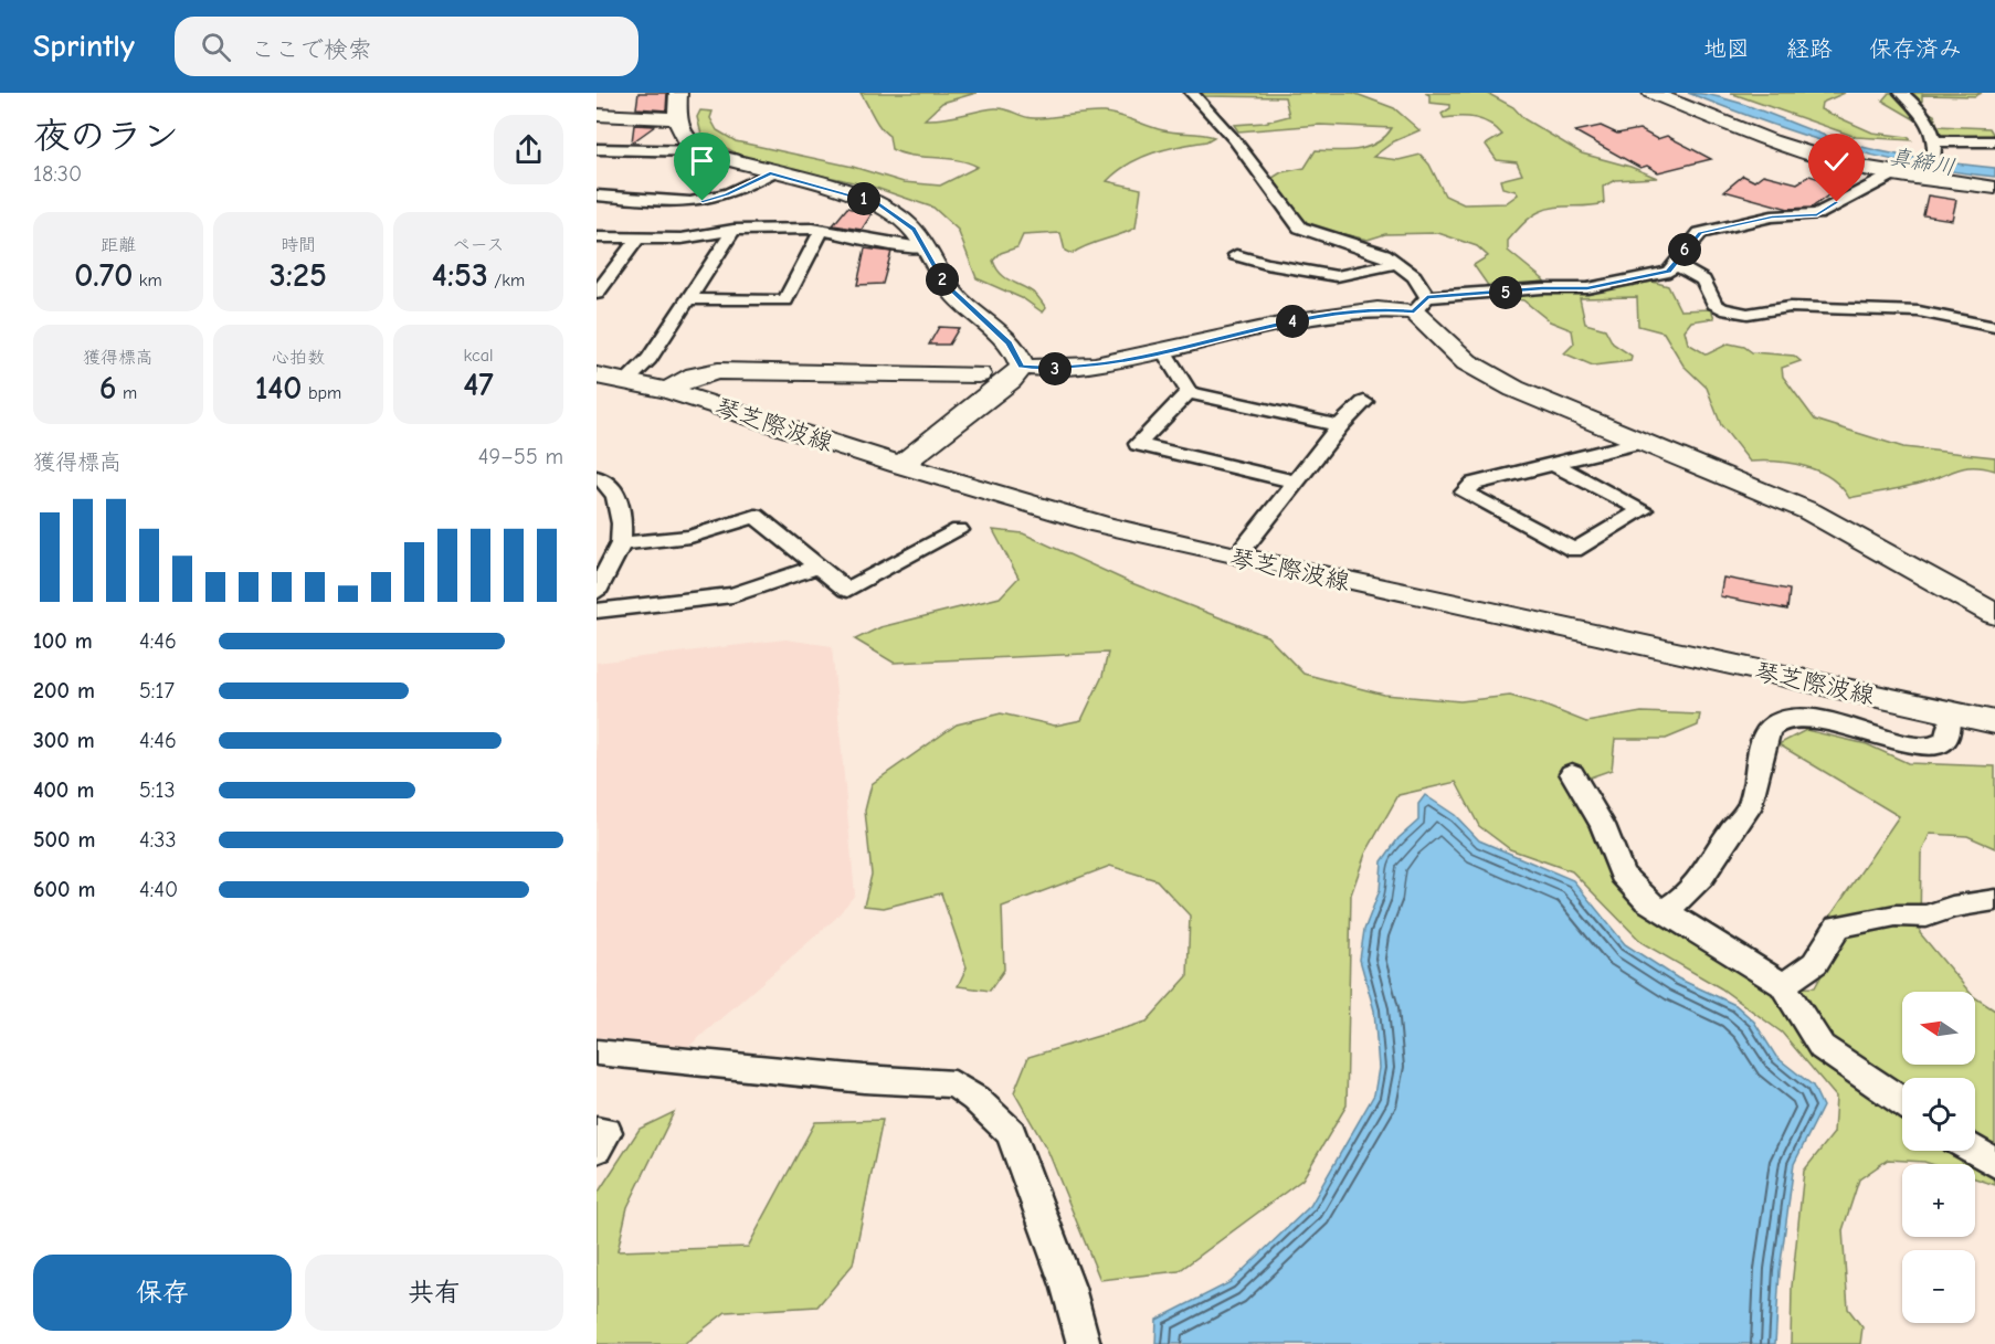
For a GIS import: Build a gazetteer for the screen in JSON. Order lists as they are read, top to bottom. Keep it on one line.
{"streets":{"street":["琴芝際波線"]},"water":["真締川"],"north":"left","page":{"header":"Sprintly","search":"ここで検索","nav":["地図","経路","保存済み"],"heading":["夜のラン","18:30"],"pins":["1","6","2","5","4","3"],"stats":[["距離","0.70 km"],["時間","3:25"],["ペース","4:53 /km"],["獲得標高","6 m"],["心拍数","140 bpm"],["kcal","47"]],"chart":["獲得標高","49–55 m"],"list":[{"name":"100 m","note":"4:46"},{"name":"200 m","note":"5:17"},{"name":"300 m","note":"4:46"},{"name":"400 m","note":"5:13"},{"name":"500 m","note":"4:33"},{"name":"600 m","note":"4:40"}],"map_buttons":["+","−"],"buttons":["保存","共有"]}}
